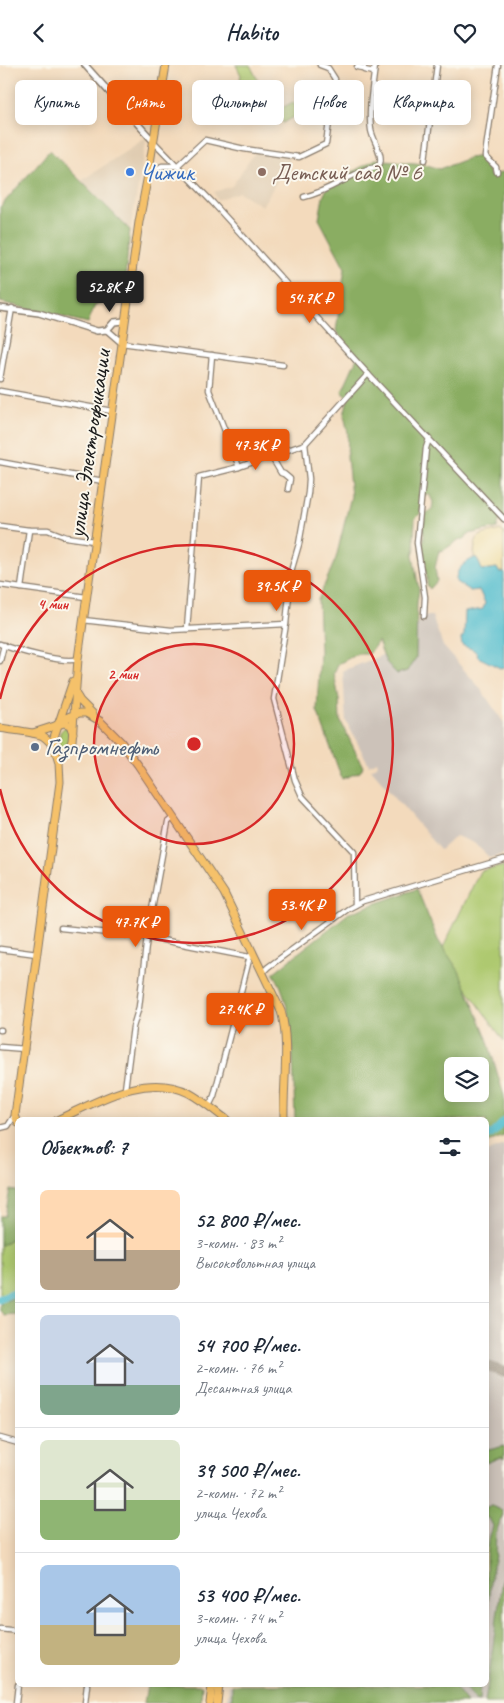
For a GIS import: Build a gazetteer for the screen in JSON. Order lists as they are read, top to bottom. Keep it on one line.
{"streets":{"main road":["улица Электрофикации"]},"places":["Чижик","Детский сад № 6","Газпромнефть"],"page":{"header":"Habito","chip":["Купить","Снять","Фильтры","Новое","Квартира"],"price":["52.8K ₽","54.7K ₽","47.3K ₽","39.5K ₽","53.4K ₽","47.7K ₽","27.4K ₽"],"heading":"Объектов: 7","list":[{"name":"52 800 ₽/мес.","note":"3-комн. · 83 m² · Высоковольтная улица"},{"name":"54 700 ₽/мес.","note":"2-комн. · 76 m² · Десантная улица"},{"name":"39 500 ₽/мес.","note":"2-комн. · 72 m² · улица Чехова"},{"name":"53 400 ₽/мес.","note":"3-комн. · 74 m² · улица Чехова"}]},"rings":["4 мин","2 мин"]}
